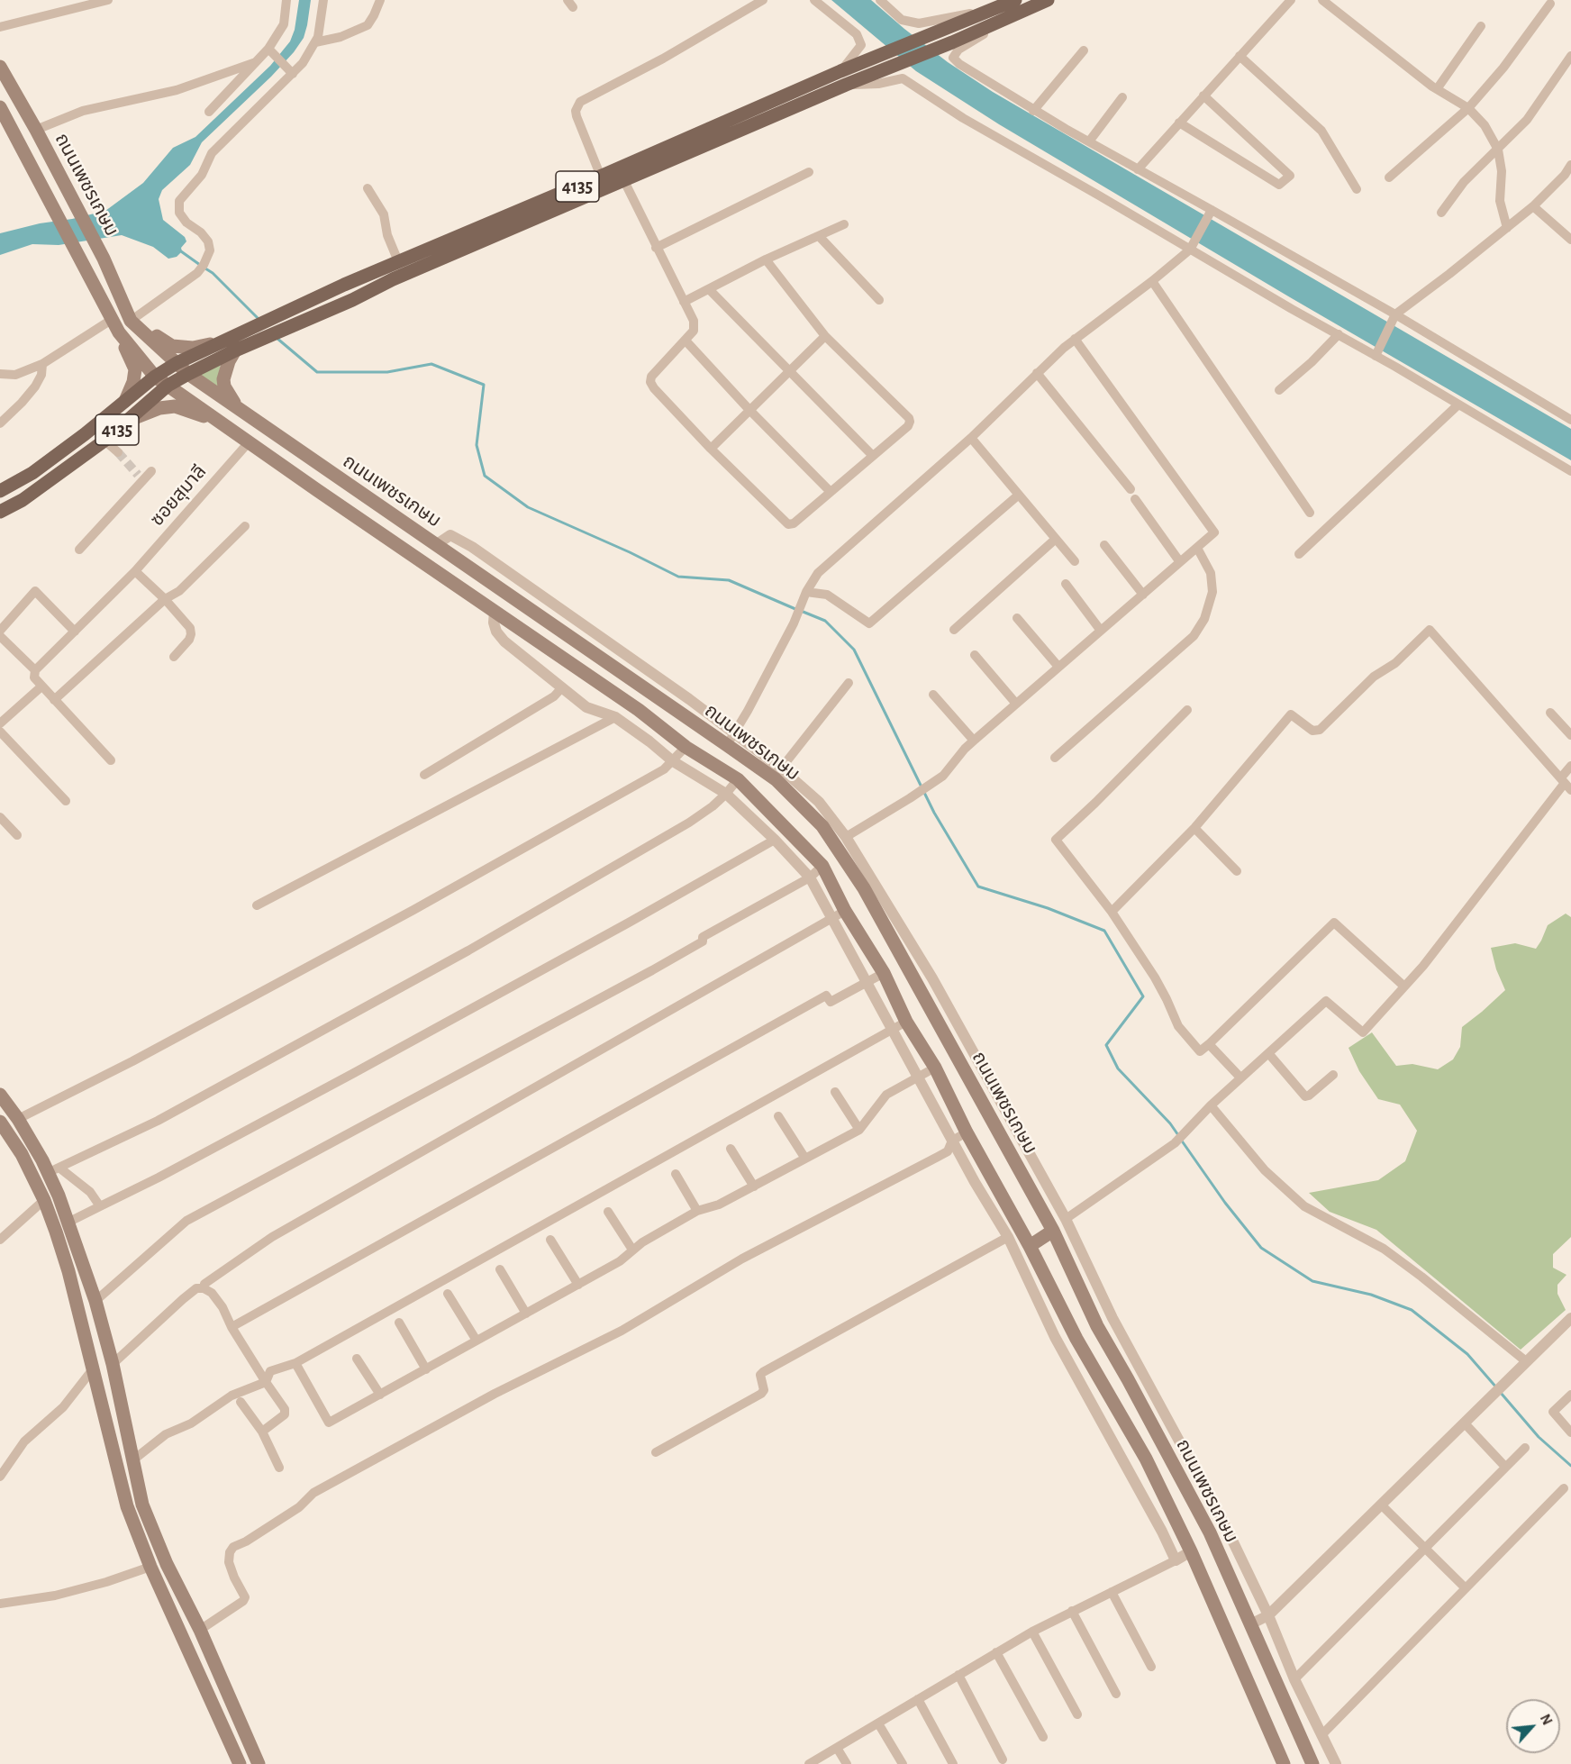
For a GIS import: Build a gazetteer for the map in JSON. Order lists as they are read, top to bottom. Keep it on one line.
{"streets":{"main road":["ถนนเพชรเกษม","4135"],"street":["ซอยสุมาลี"]},"crossings":[["ถนนเพชรเกษม","4135"],["ถนนเพชรเกษม","ซอยสุมาลี"]],"north":"top right"}
